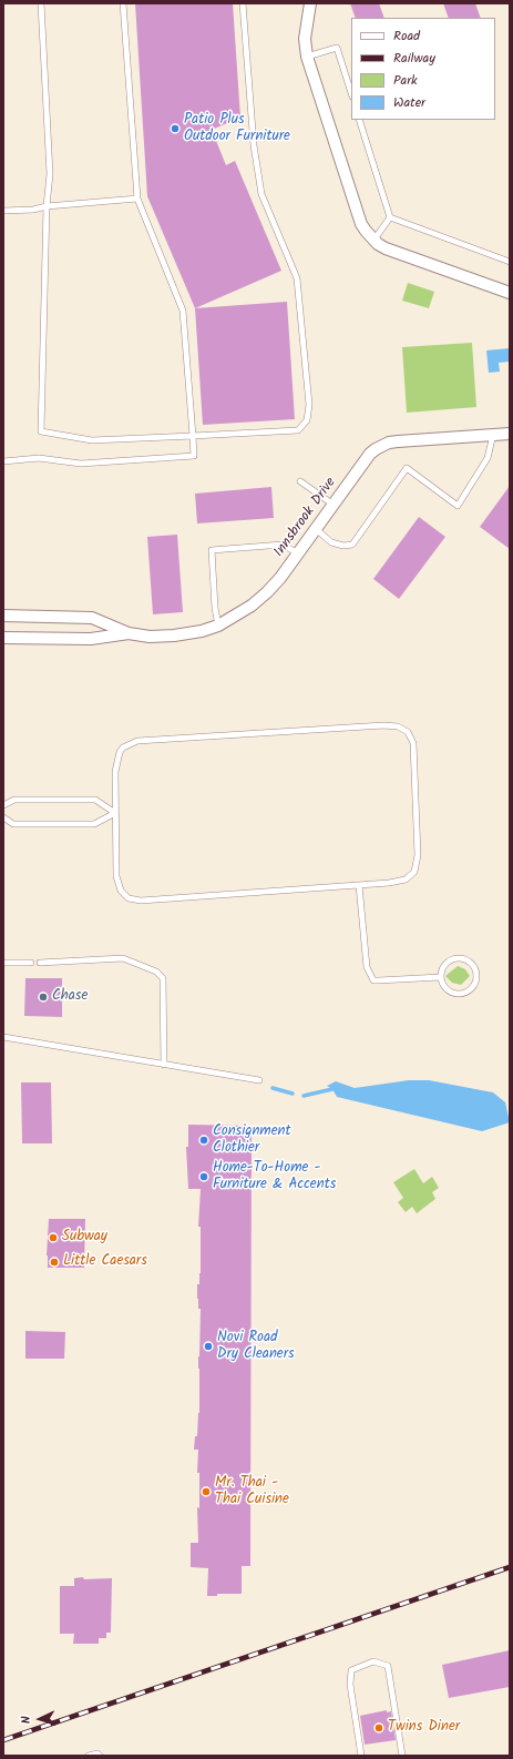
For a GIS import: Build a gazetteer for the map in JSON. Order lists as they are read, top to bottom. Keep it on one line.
{"streets":{"street":["Innsbrook Drive"]},"places":["Patio Plus Outdoor Furniture","Chase","Consignment Clothier","Home-To-Home - Furniture & Accents","Subway","Little Caesars","Novi Road Dry Cleaners","Mr. Thai - Thai Cuisine","Twins Diner"],"legend":["Road","Railway","Park","Water"],"north":"left"}
